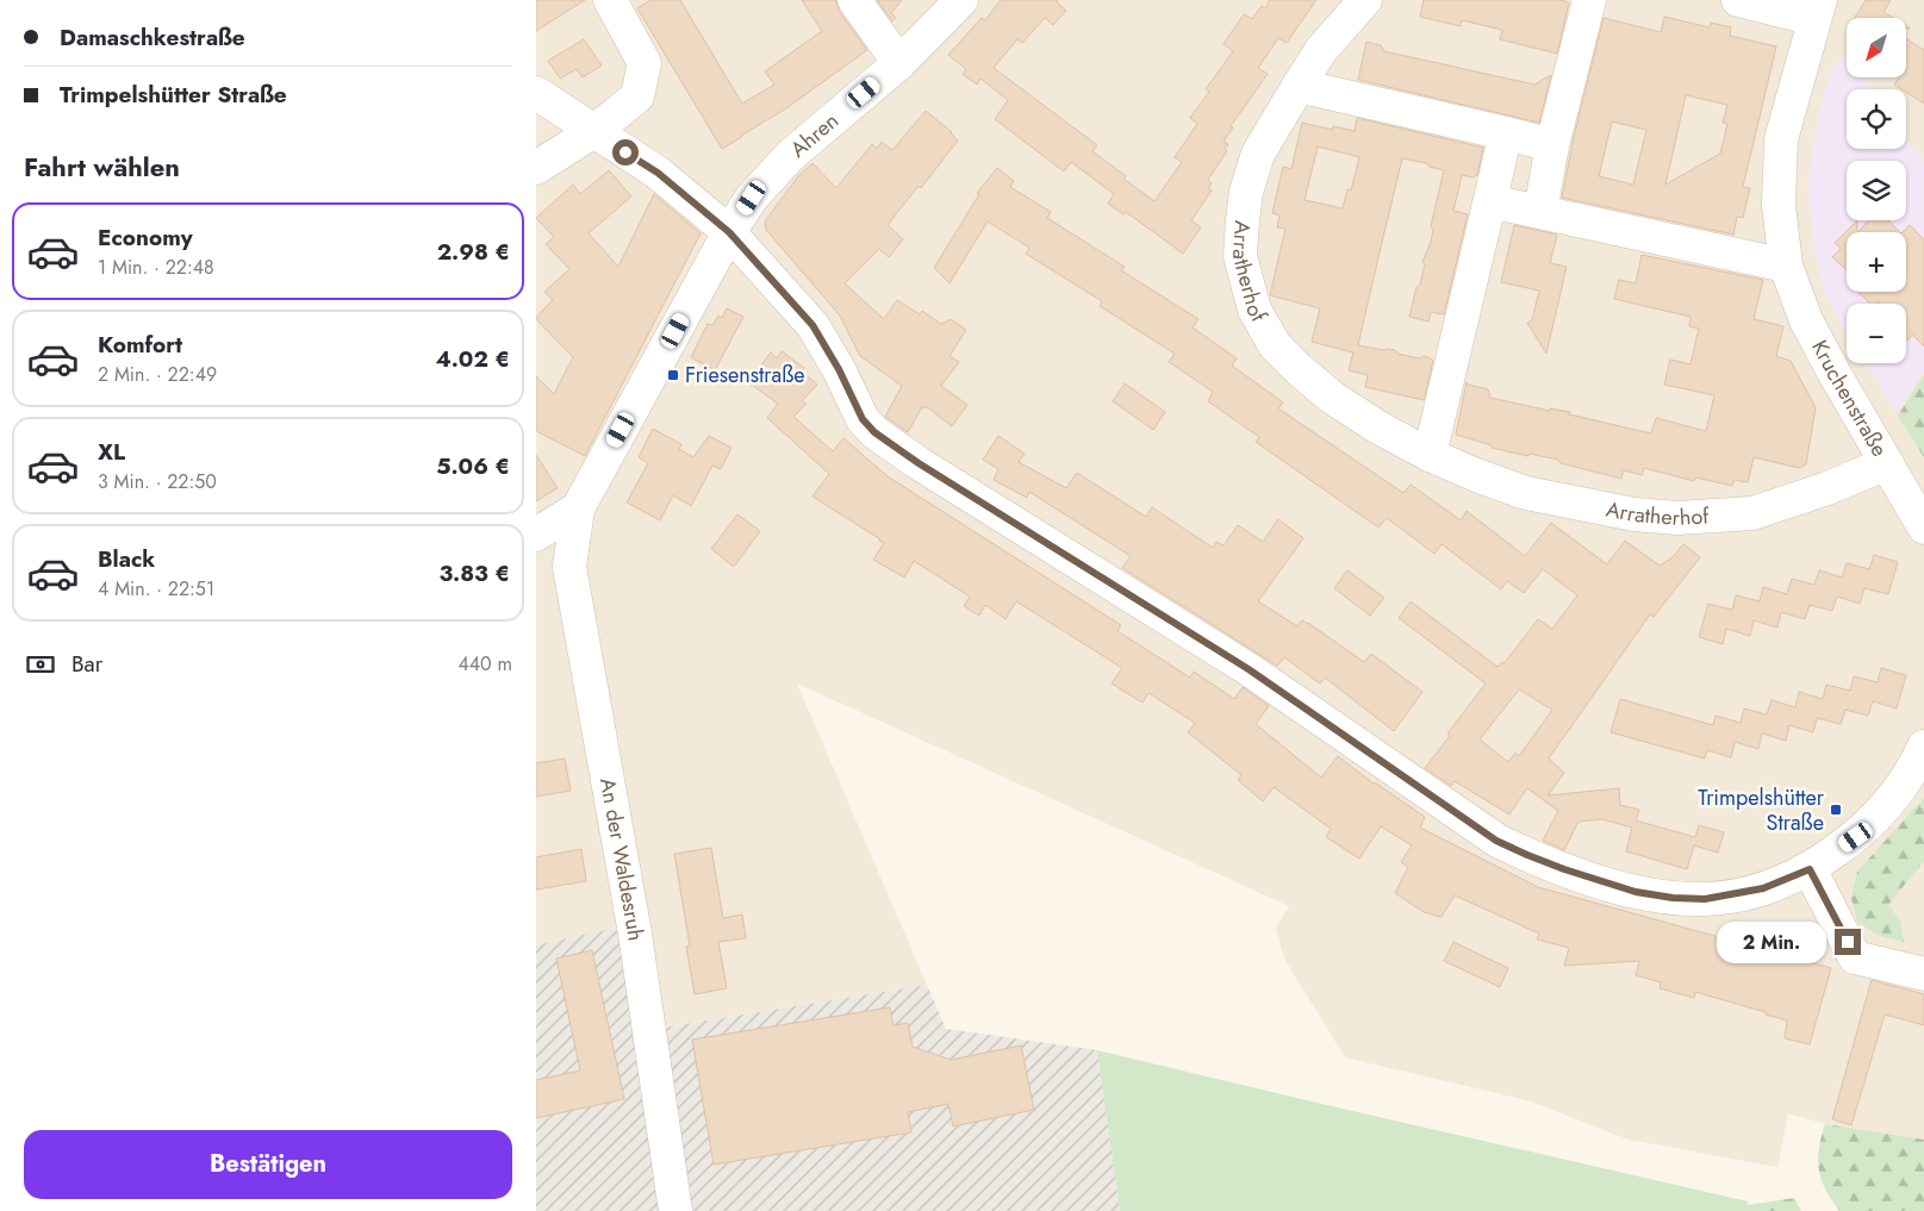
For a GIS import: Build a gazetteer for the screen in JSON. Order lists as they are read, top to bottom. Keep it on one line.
{"streets":{"street":["Ahren","Arratherhof","Kruchenstraße","An der Waldesruh"]},"crossings":[["Arratherhof","Kruchenstraße"]],"places":{"transit":["Friesenstraße","Trimpelshütter Straße"]},"north":"bottom left","page":{"banner":["Damaschkestraße","Trimpelshütter Straße"],"map_buttons":["+","−"],"heading":"Fahrt wählen","list":[{"name":"Economy","note":"1 Min. · 22:48","value":"2.98 €"},{"name":"Komfort","note":"2 Min. · 22:49","value":"4.02 €"},{"name":"XL","note":"3 Min. · 22:50","value":"5.06 €"},{"name":"Black","note":"4 Min. · 22:51","value":"3.83 €"}],"pay":["Bar","440 m"],"bubble":"2 Min.","buttons":"Bestätigen"}}
